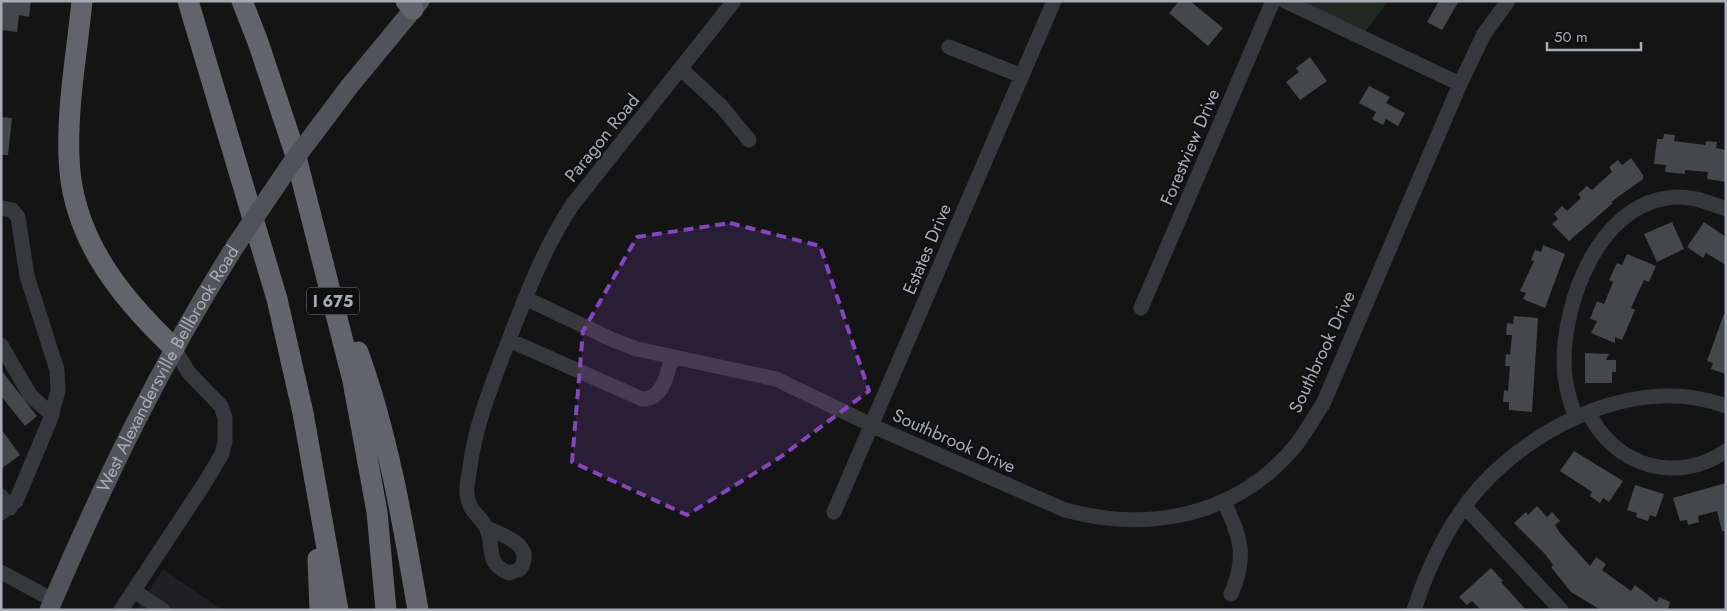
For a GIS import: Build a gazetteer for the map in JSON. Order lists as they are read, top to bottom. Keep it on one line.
{"streets":{"highway":["I 675"],"main road":["West Alexandersville Bellbrook Road"],"street":["Paragon Road","Forestview Drive","Estates Drive","Southbrook Drive"]},"crossings":[["Paragon Road","Southbrook Drive"],["Estates Drive","Southbrook Drive"]],"scale_bar":"50 m"}
